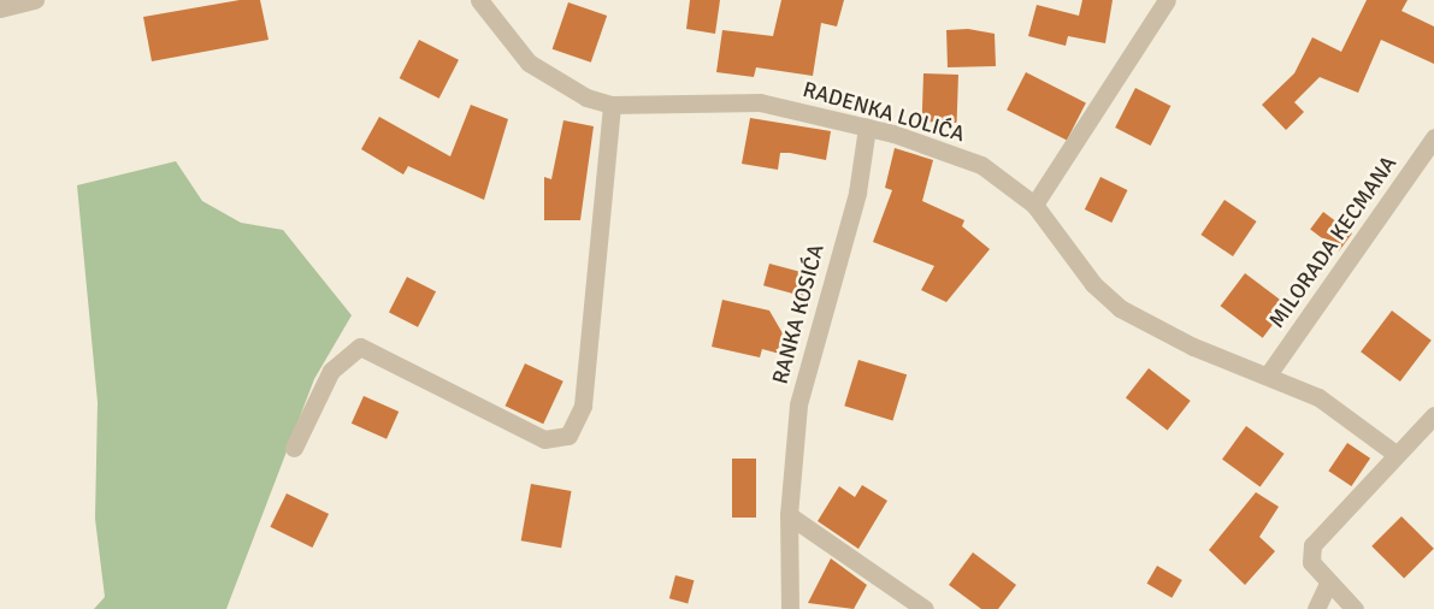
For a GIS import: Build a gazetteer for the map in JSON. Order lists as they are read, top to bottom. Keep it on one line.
{"streets":{"street":["RADENKA LOLIĆA","MILORADA KECMANA","RANKA KOSIĆA"]},"crossings":[["RADENKA LOLIĆA","MILORADA KECMANA"],["RADENKA LOLIĆA","RANKA KOSIĆA"]]}
